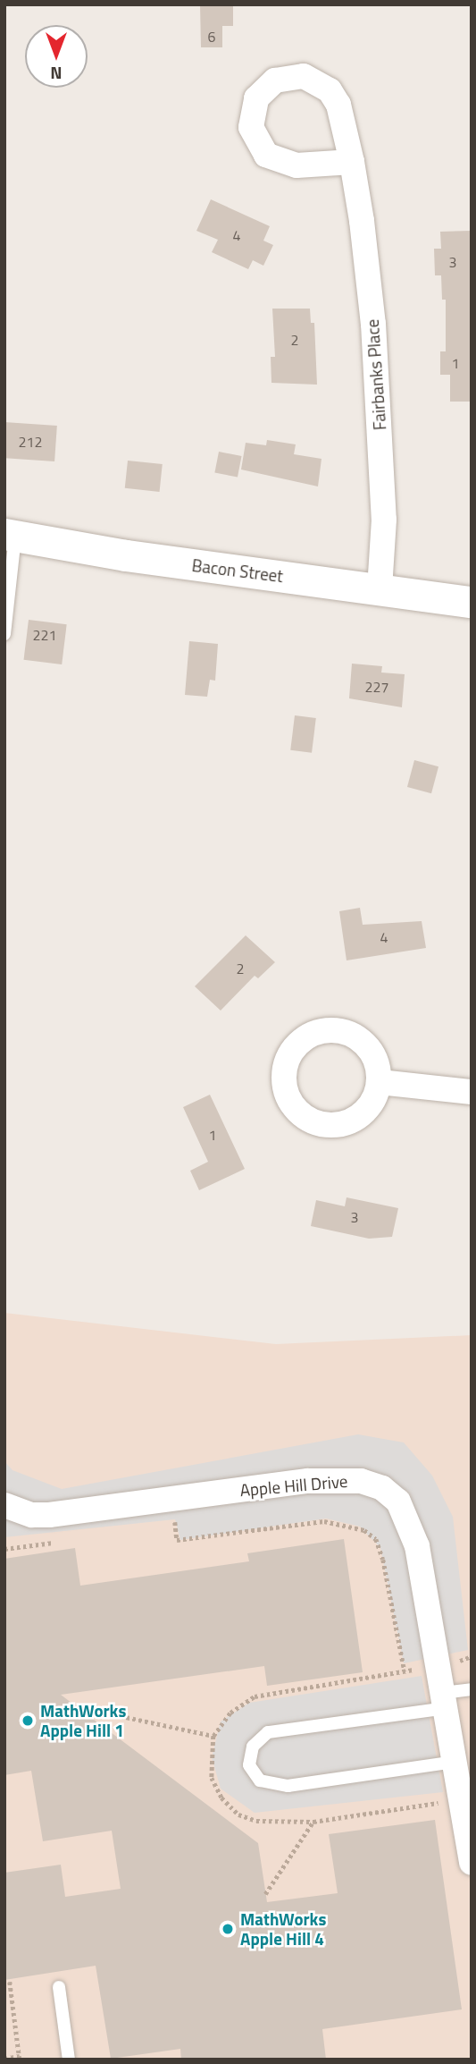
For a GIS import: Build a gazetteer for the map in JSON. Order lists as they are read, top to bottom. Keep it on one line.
{"streets":{"street":["Fairbanks Place","Bacon Street","Apple Hill Drive"]},"crossings":[["Fairbanks Place","Bacon Street"]],"places":["MathWorks Apple Hill 1","MathWorks Apple Hill 4"],"house_numbers":["6","4","3","2","1","212","221","227","4","2","1","3"],"north":"bottom"}
